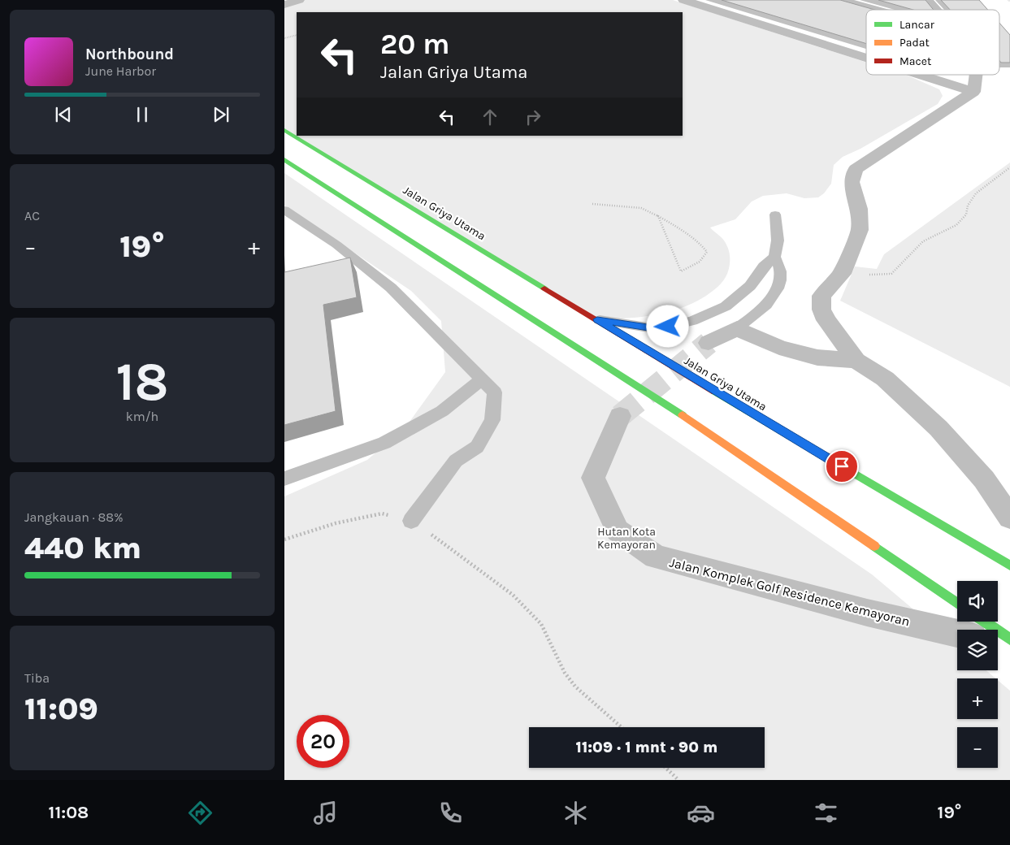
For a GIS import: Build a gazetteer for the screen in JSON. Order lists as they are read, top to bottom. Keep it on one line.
{"streets":{"main road":["Jalan Griya Utama"],"street":["Jalan Komplek Golf Residence Kemayoran"]},"parks":["Hutan Kota Kemayoran"],"legend":["Lancar","Padat","Macet"],"page":{"turn":["20 m","Jalan Griya Utama"],"song":["Northbound","June Harbor"],"tile":["AC",["18","km/h"],["Jangkauan · 88%","440 km"],["Tiba","11:09"]],"heat":["−","19°","+"],"map_buttons":["+","−"],"limit":"20","trip":"11:09 · 1 mnt · 90 m","tabs":["11:08","19°"]}}
